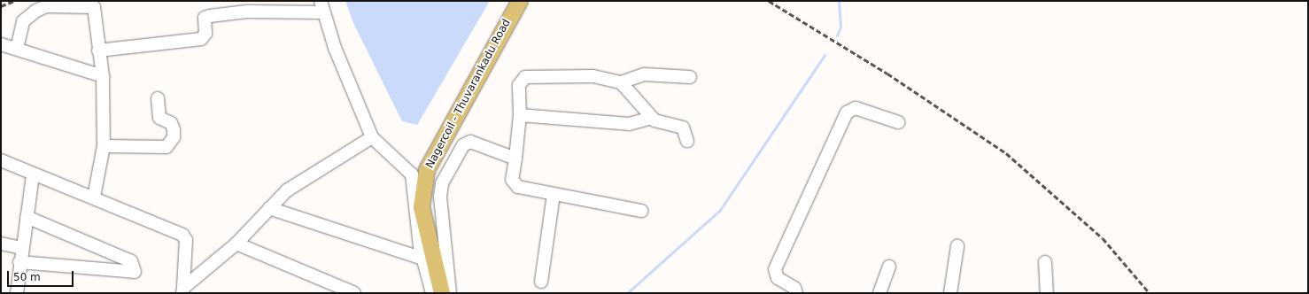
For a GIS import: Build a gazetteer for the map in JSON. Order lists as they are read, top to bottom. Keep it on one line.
{"streets":{"main road":["Nagercoil - Thuvarankadu Road"]},"scale_bar":"50 m"}
